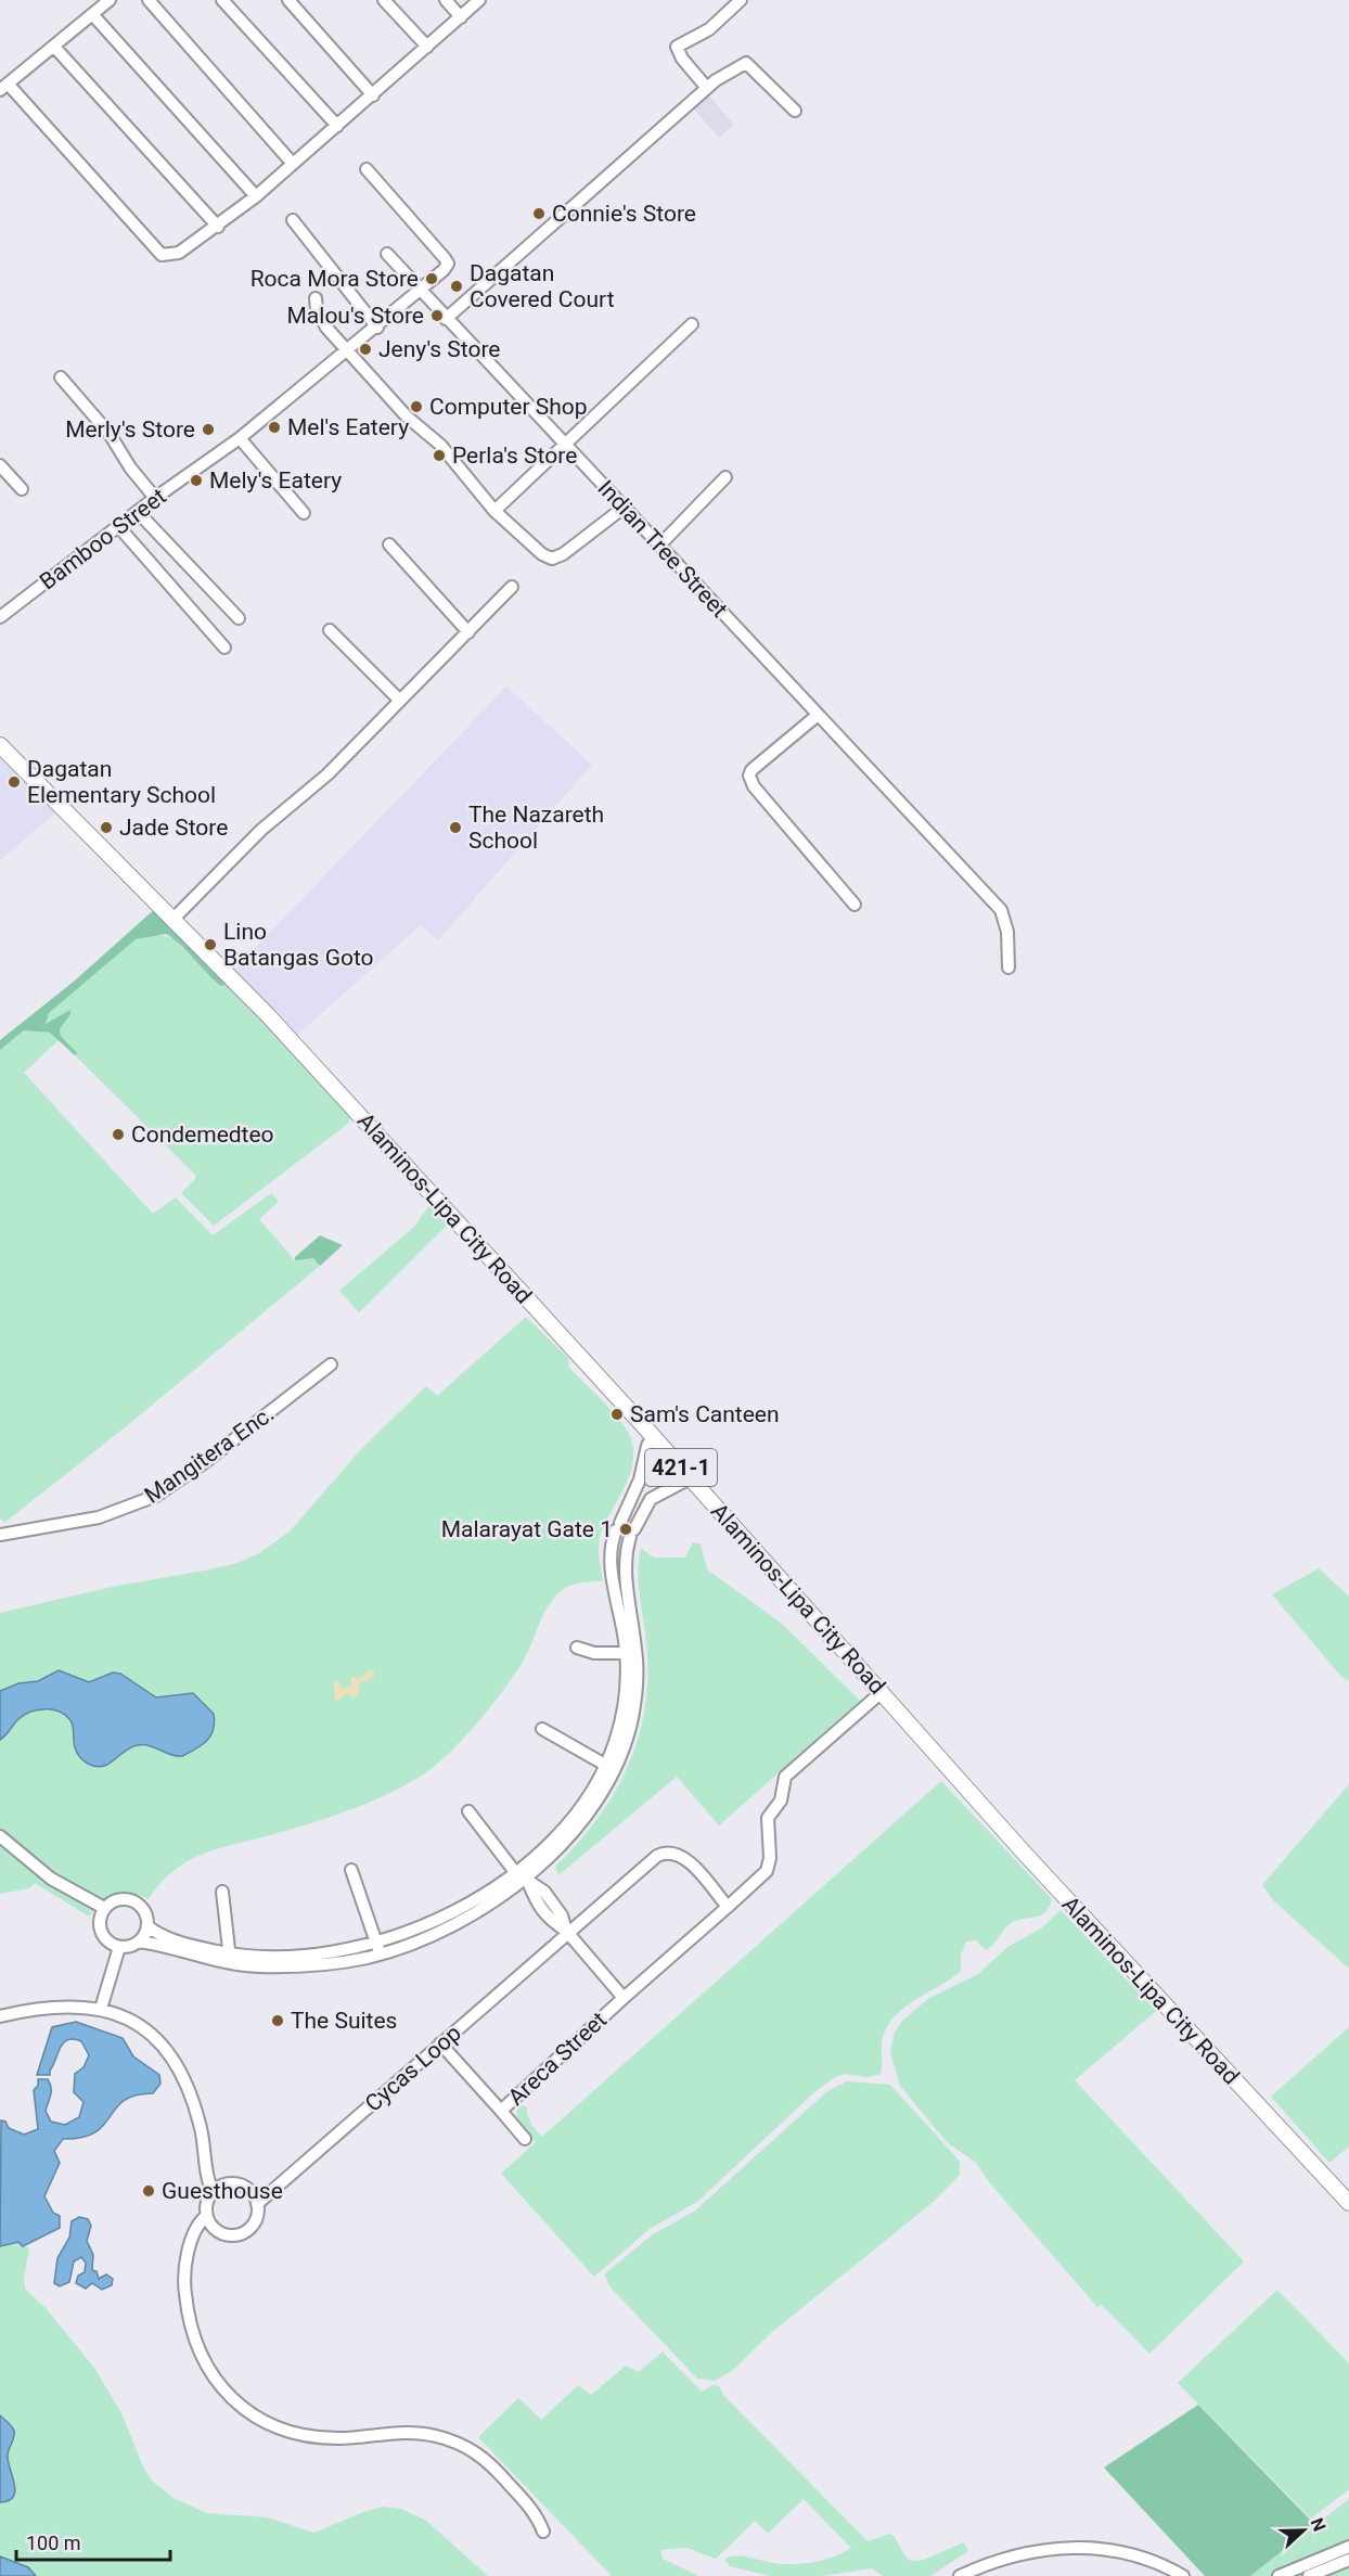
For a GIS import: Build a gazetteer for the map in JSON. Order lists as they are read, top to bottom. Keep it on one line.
{"streets":{"main road":["Alaminos-Lipa City Road","421-1"],"street":["Bamboo Street","Indian Tree Street","Mangitera Enc.","Areca Street","Cycas Loop"]},"crossings":[["Bamboo Street","Indian Tree Street"],["Alaminos-Lipa City Road","Areca Street"],["Areca Street","Cycas Loop"]],"places":["Connie's Store","Roca Mora Store","Dagatan Covered Court","Malou's Store","Jeny's Store","Computer Shop","Mel's Eatery","Merly's Store","Perla's Store","Mely's Eatery","Dagatan Elementary School","Jade Store","The Nazareth School","Lino Batangas Goto","Condemedteo","Sam's Canteen","Malarayat Gate 1","The Suites","Guesthouse"],"scale_bar":"100 m","north":"right"}
